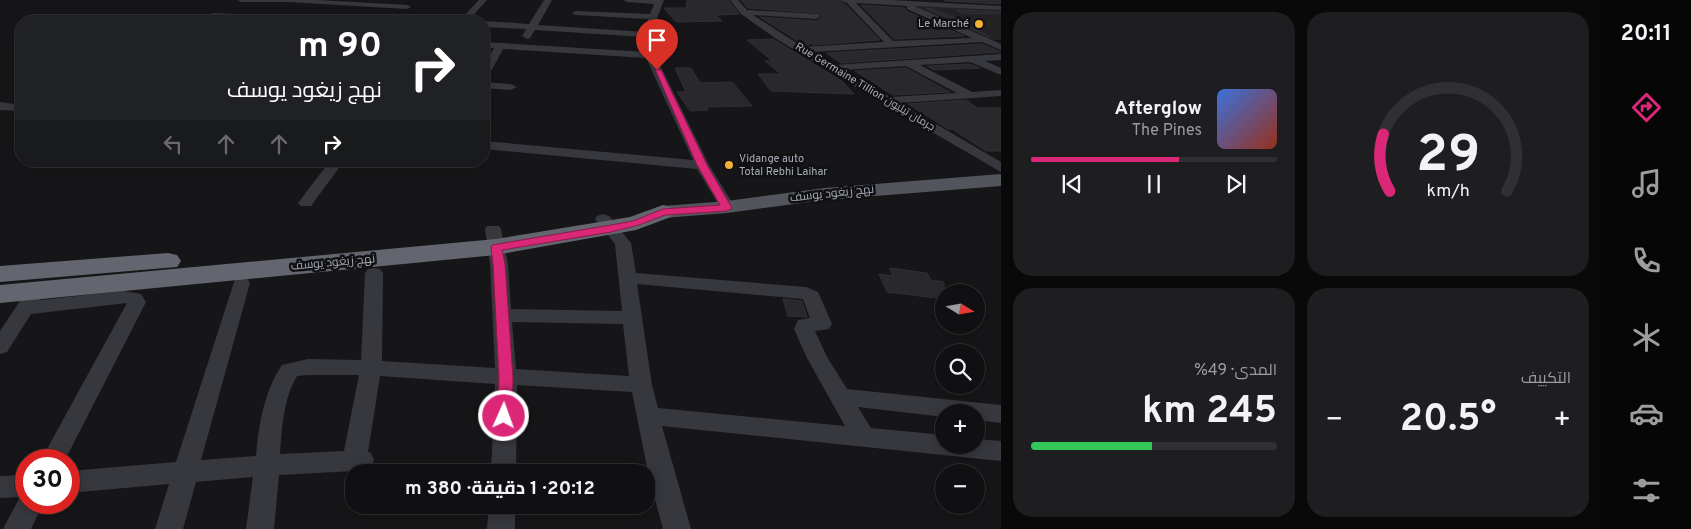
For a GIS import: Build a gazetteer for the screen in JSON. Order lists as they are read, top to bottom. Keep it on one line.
{"streets":{"highway":["نهج زيغود يوسف"],"street":["Rue Germaine Tillion جرمان تيليون"]},"places":["Le Marché","Vidange auto Total Rebhi Laihar"],"north":"right","page":{"tabs":"20:11","turn":["90 m","نهج زيغود يوسف"],"song":["Afterglow","The Pines"],"map_buttons":["+","−"],"tile":["التكييف",["المدى · 49%","245 km"]],"heat":["−","20.5°","+"],"limit":"30","trip":"20:12 · 1 دقيقة · 380 m","gauge":["29","km/h"]}}
